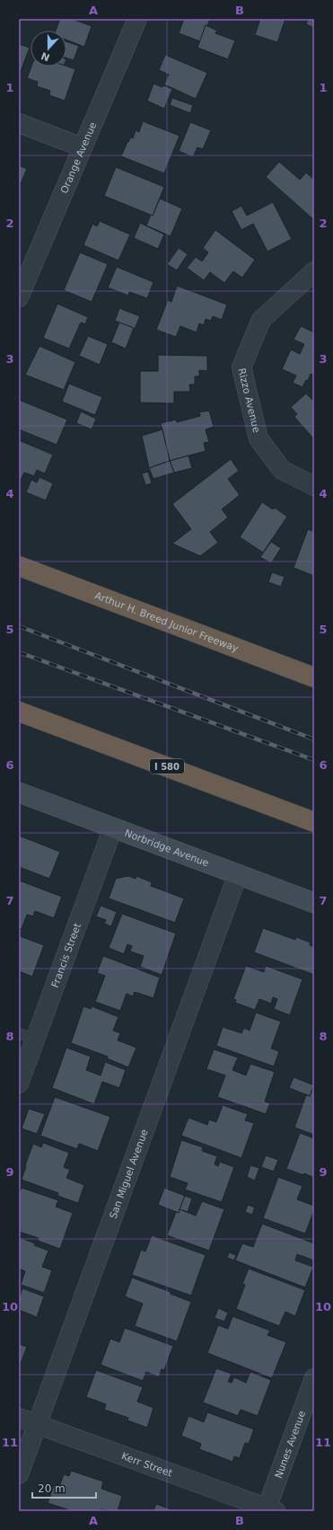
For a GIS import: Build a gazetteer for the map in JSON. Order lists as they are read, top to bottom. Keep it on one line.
{"streets":{"highway":["Arthur H. Breed Junior Freeway","I 580"],"street":["Orange Avenue","Rizzo Avenue","Norbridge Avenue","Francis Street","San Miguel Avenue","Nunes Avenue","Kerr Street"]},"crossings":[["Norbridge Avenue","Francis Street"],["Norbridge Avenue","San Miguel Avenue"],["San Miguel Avenue","Kerr Street"],["Nunes Avenue","Kerr Street"]],"scale_bar":"20 m","north":"bottom","grid":{"columns":["A","B"],"rows":["1","2","3","4","5","6","7","8","9","10","11"]}}
